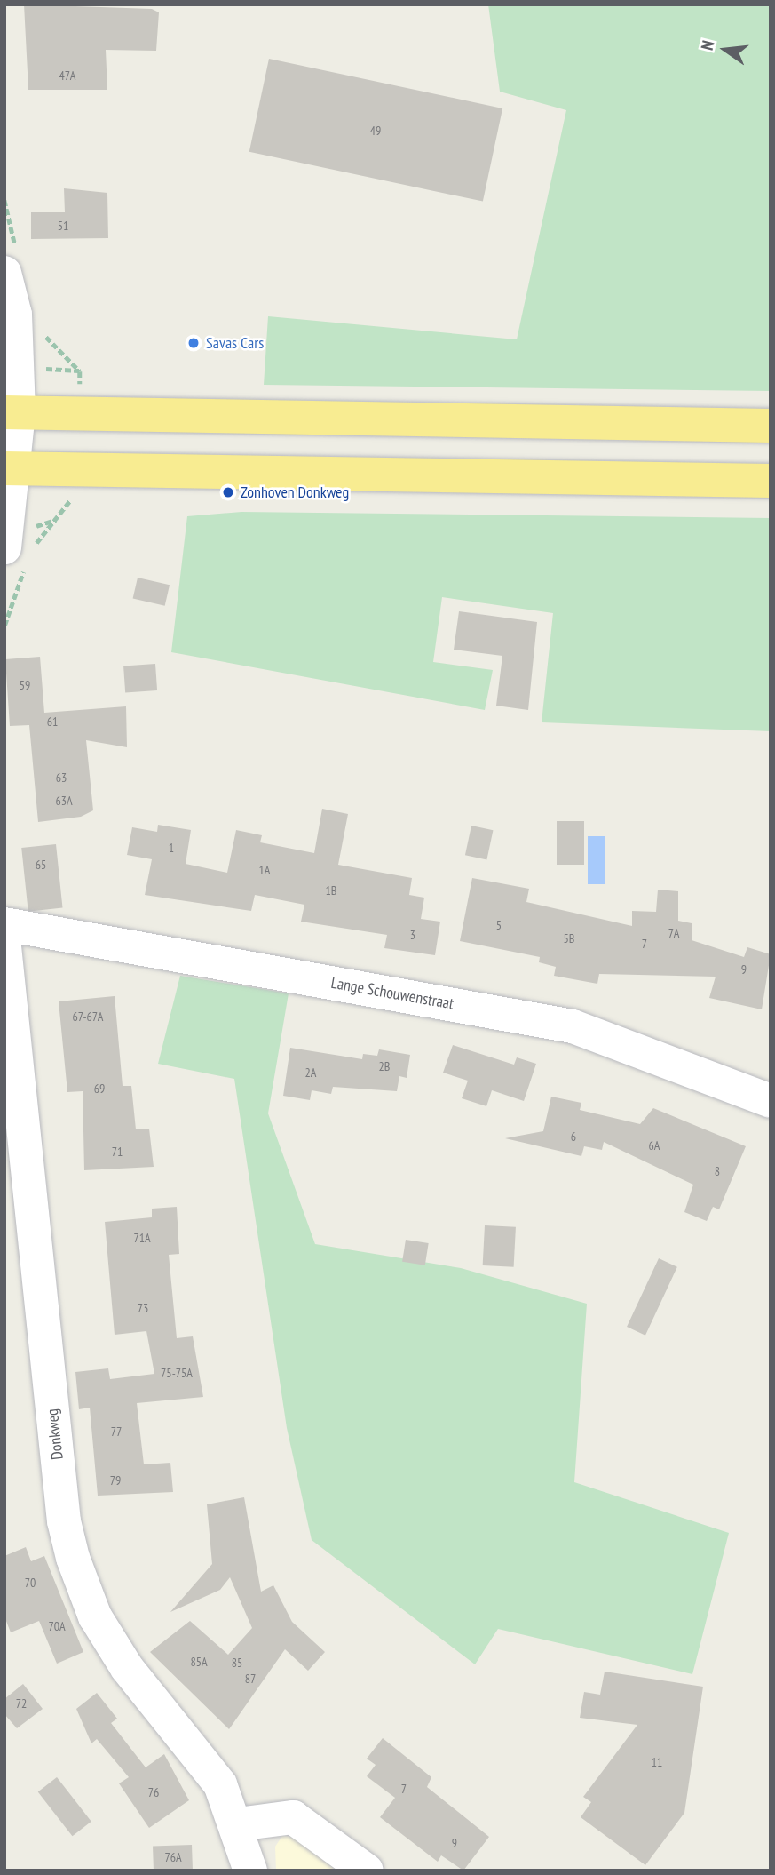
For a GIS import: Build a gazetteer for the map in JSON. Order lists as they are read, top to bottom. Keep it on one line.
{"streets":{"street":["Lange Schouwenstraat","Donkweg"]},"places":["Savas Cars","Zonhoven Donkweg"],"house_numbers":["47A","49","51","59","61","63","63A","1","65","1A","1B","5","7A","3","5B","7","9","67-67A","2B","2A","69","6","6A","71","8","71A","73","75-75A","77","79","70","70A","85A","85","87","72","11","7","76","9","76A"],"north":"left"}
